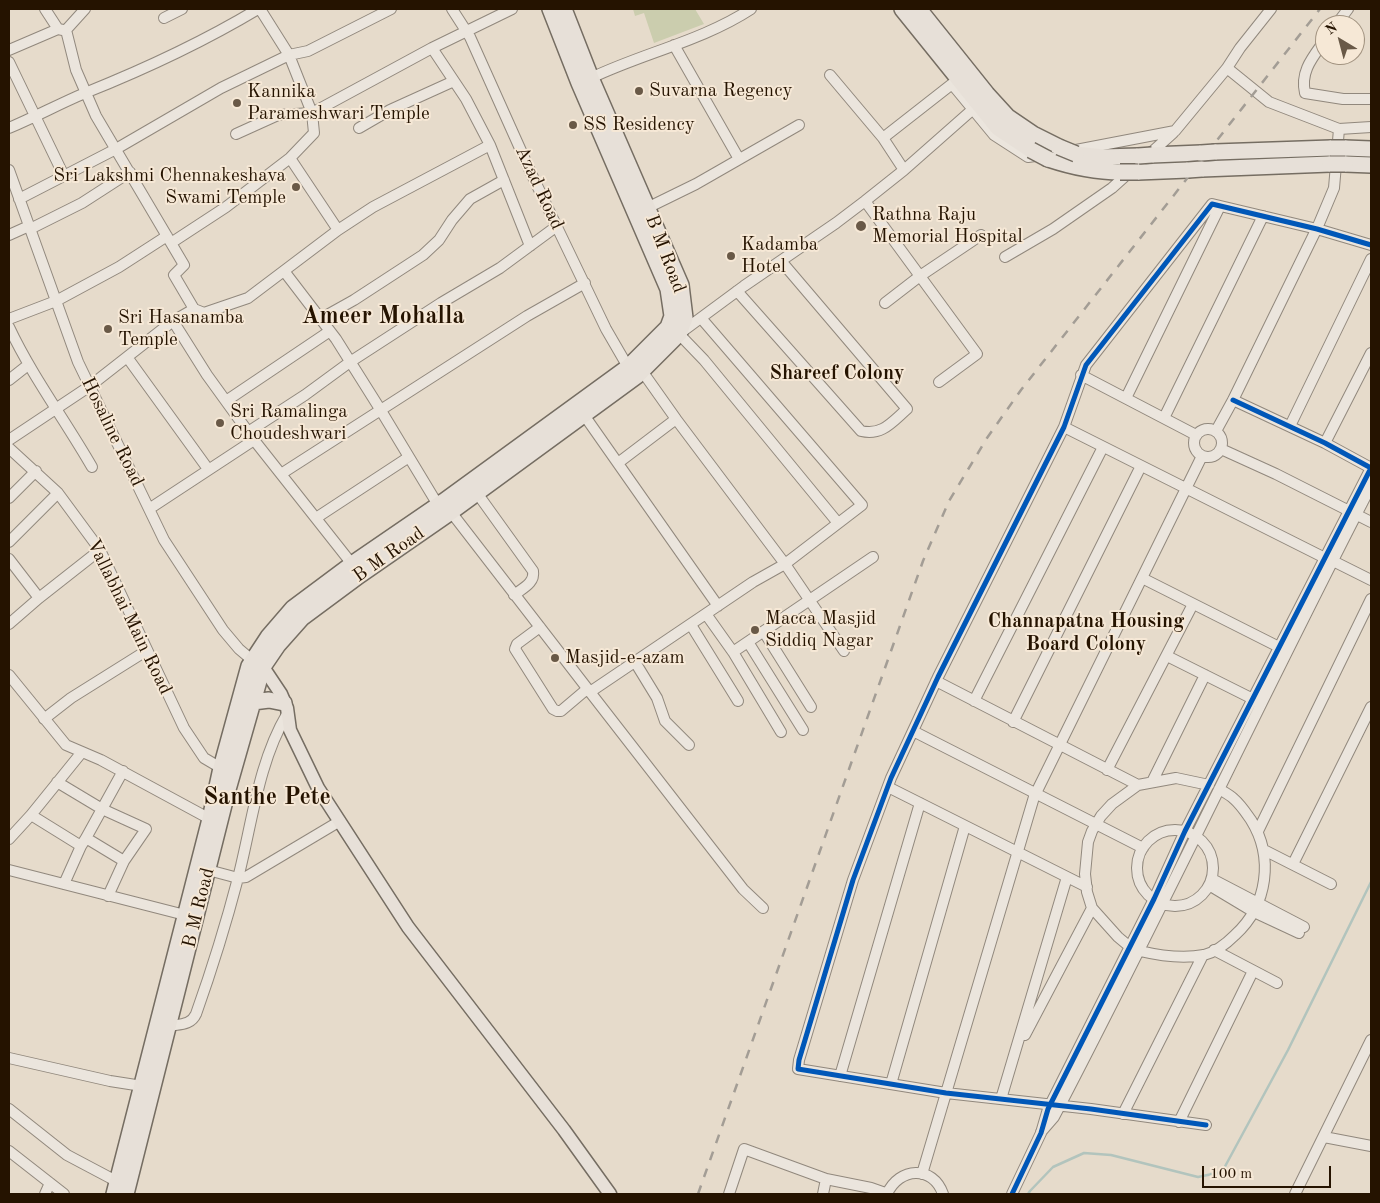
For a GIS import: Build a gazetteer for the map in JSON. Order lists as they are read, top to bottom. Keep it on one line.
{"streets":{"highway":["B M Road"],"street":["Azad Road","Hosaline Road","Vallabhai Main Road"]},"crossings":[["Azad Road","B M Road"],["B M Road","Hosaline Road"],["B M Road","Vallabhai Main Road"]],"districts":["Ameer Mohalla","Shareef Colony","Channapatna Housing Board Colony","Santhe Pete"],"places":["Suvarna Regency","Kannika Parameshwari Temple","SS Residency","Sri Lakshmi Chennakeshava Swami Temple","Rathna Raju Memorial Hospital","Kadamba Hotel","Sri Hasanamba Temple","Sri Ramalinga Choudeshwari","Macca Masjid Siddiq Nagar","Masjid-e-azam"],"scale_bar":"100 m","north":"top left"}
